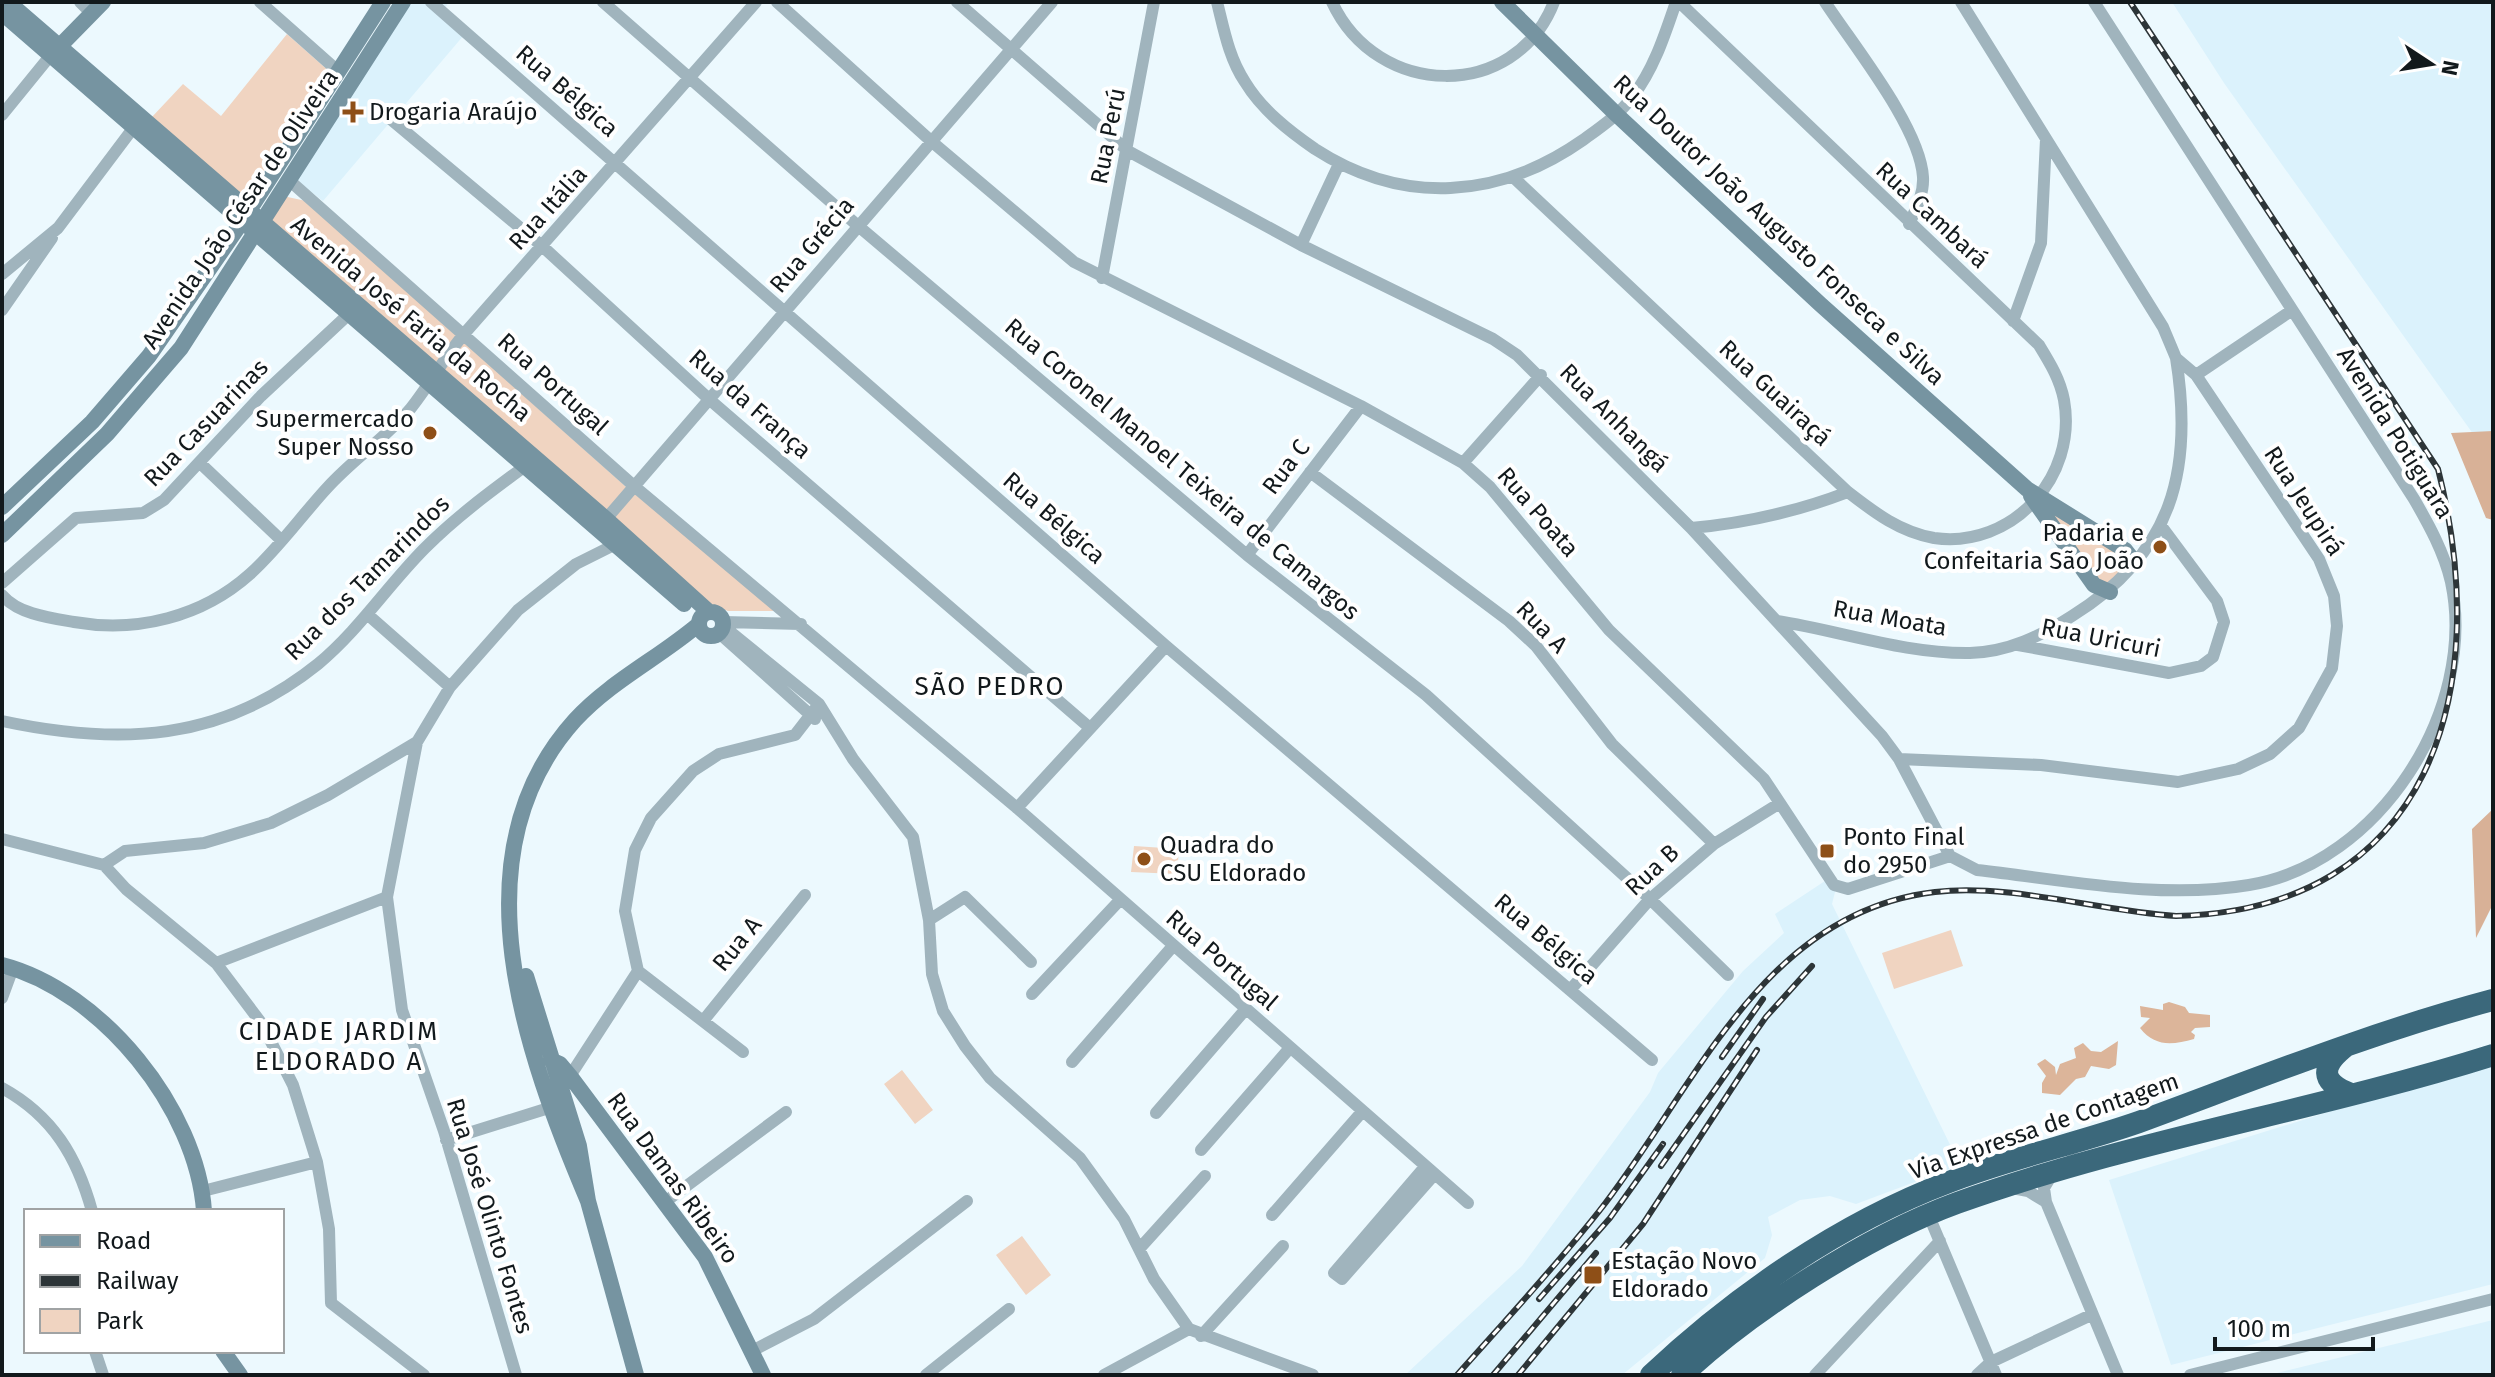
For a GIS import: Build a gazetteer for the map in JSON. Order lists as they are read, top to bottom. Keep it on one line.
{"streets":{"highway":["Via Expressa de Contagem"],"street":["Rua Bélgica","Rua Perú","Rua Itália","Avenida João César de Oliveira","Rua Cambará","Rua Doutor João Augusto Fonseca e Silva","Rua Grécia","Avenida José Faria da Rocha","Rua Portugal","Rua Guairaçá","Rua da França","Rua Anhangá","Rua Casuarinas","Avenida Potiguara","Rua C","Rua Coronel Manoel Teixeira de Camargos","Rua Jeupirá","Rua Poata","Rua dos Tamarindos","Rua Moata","Rua A","Rua Uricuri","Rua B","Rua Damas Ribeiro","Rua José Olinto Fontes"]},"crossings":[["Rua Bélgica","Rua Itália"],["Rua Bélgica","Rua Grécia"],["Rua Bélgica","Rua B"],["Rua Perú","Rua Anhangá"],["Rua Perú","Rua Poata"],["Rua Itália","Avenida José Faria da Rocha"],["Rua Itália","Rua Portugal"],["Rua Itália","Rua da França"],["Rua Itália","Rua Coronel Manoel Teixeira de Camargos"],["Avenida João César de Oliveira","Avenida José Faria da Rocha"],["Avenida João César de Oliveira","Rua Portugal"],["Rua Cambará","Rua Doutor João Augusto Fonseca e Silva"],["Rua Cambará","Rua Guairaçá"],["Rua Doutor João Augusto Fonseca e Silva","Rua Guairaçá"],["Rua Doutor João Augusto Fonseca e Silva","Rua Moata"],["Rua Grécia","Avenida José Faria da Rocha"],["Rua Grécia","Rua Portugal"],["Rua Grécia","Rua da França"],["Rua Grécia","Rua Anhangá"],["Rua Grécia","Rua Coronel Manoel Teixeira de Camargos"],["Rua Grécia","Rua Poata"],["Avenida José Faria da Rocha","Rua Casuarinas"],["Avenida José Faria da Rocha","Rua dos Tamarindos"],["Rua Anhangá","Avenida Potiguara"],["Rua Anhangá","Rua Jeupirá"],["Rua Anhangá","Rua Poata"],["Rua Anhangá","Rua Moata"],["Avenida Potiguara","Rua Poata"],["Rua C","Rua Coronel Manoel Teixeira de Camargos"],["Rua C","Rua Poata"],["Rua C","Rua A"],["Rua Coronel Manoel Teixeira de Camargos","Rua B"],["Rua Jeupirá","Rua Moata"],["Rua Poata","Rua B"],["Rua Moata","Rua Uricuri"],["Rua A","Rua B"]],"districts":["SÃO PEDRO","CIDADE JARDIM ELDORADO A"],"places":{"health":["Drogaria Araújo"],"other":["Supermercado Super Nosso","Padaria e Confeitaria São João","Quadra do CSU Eldorado"],"transit":["Ponto Final do 2950","Estação Novo Eldorado"]},"legend":["Road","Railway","Park"],"scale_bar":"100 m","north":"right"}
